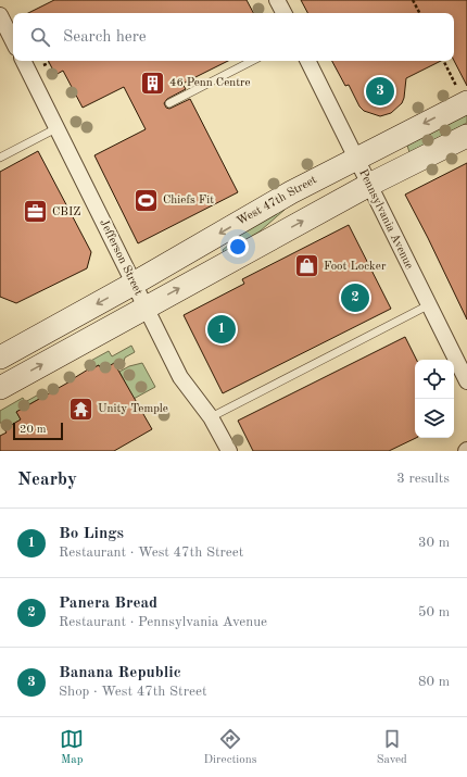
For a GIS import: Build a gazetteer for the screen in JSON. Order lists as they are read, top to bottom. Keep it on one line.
{"streets":{"main road":["West 47th Street"],"street":["Pennsylvania Avenue","Jefferson Street"]},"crossings":[["West 47th Street","Pennsylvania Avenue"],["West 47th Street","Jefferson Street"]],"places":{"building":["46 Penn Centre"],"sports":["Chiefs Fit"],"office":["CBIZ"],"shop":["Foot Locker"],"temple":["Unity Temple"]},"scale_bar":"20 m","page":{"search":"Search here","pins":["3","2","1"],"scale":"20 m","heading":["Nearby","3 results"],"list":[{"mark":"1","name":"Bo Lings","note":"Restaurant · West 47th Street","value":"30 m"},{"mark":"2","name":"Panera Bread","note":"Restaurant · Pennsylvania Avenue","value":"50 m"},{"mark":"3","name":"Banana Republic","note":"Shop · West 47th Street","value":"80 m"}],"nav":["Map","Directions","Saved"]}}
